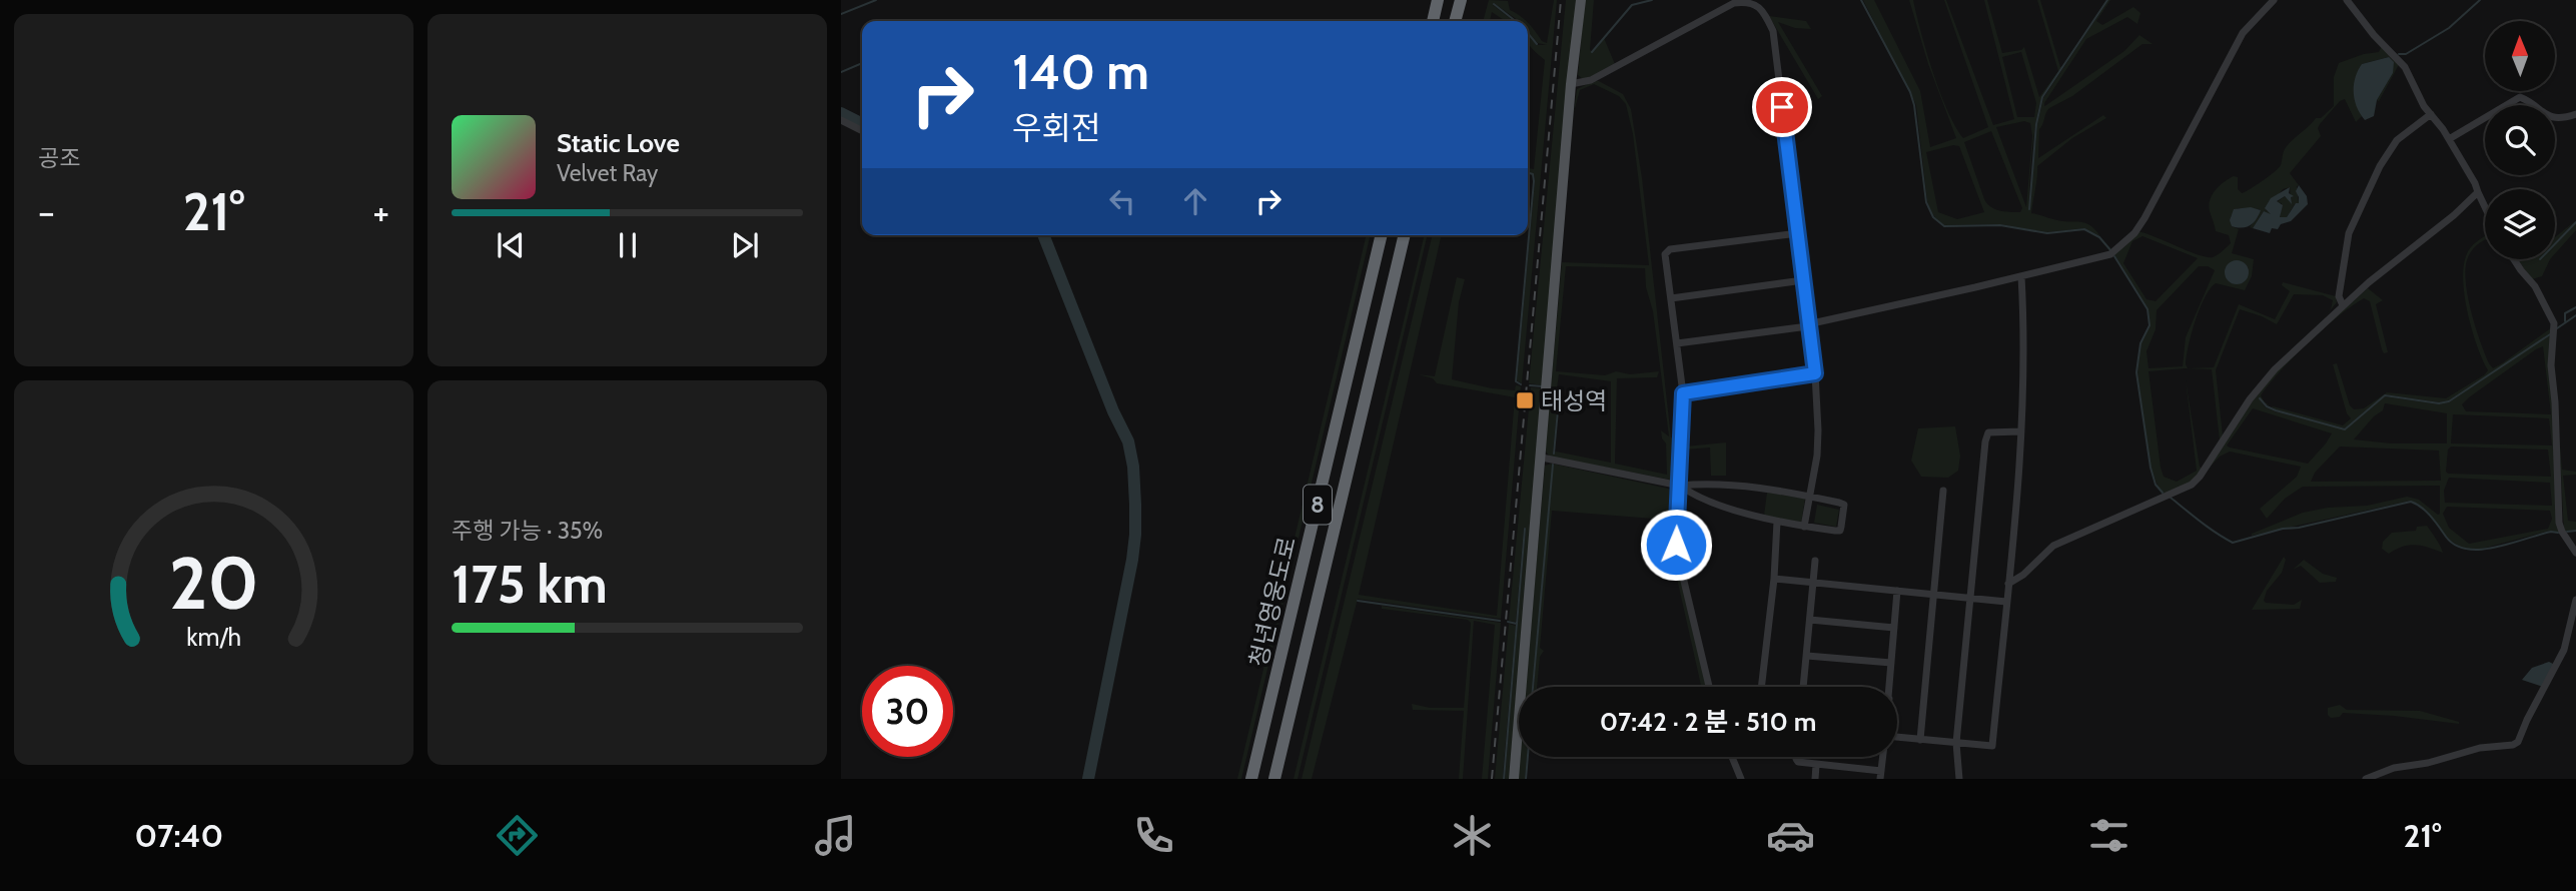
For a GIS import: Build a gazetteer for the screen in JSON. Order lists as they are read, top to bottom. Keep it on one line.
{"streets":{"highway":["8","청년영웅도로"]},"places":{"transit":["태성역"]},"north":"top","page":{"tile":["공조",["주행 가능 · 35%","175 km"]],"turn":["140 m","우회전"],"song":["Static Love","Velvet Ray"],"heat":["−","21°","+"],"limit":"30","trip":"07:42 · 2 분 · 510 m","tabs":["07:40","21°"],"gauge":["20","km/h"]}}
